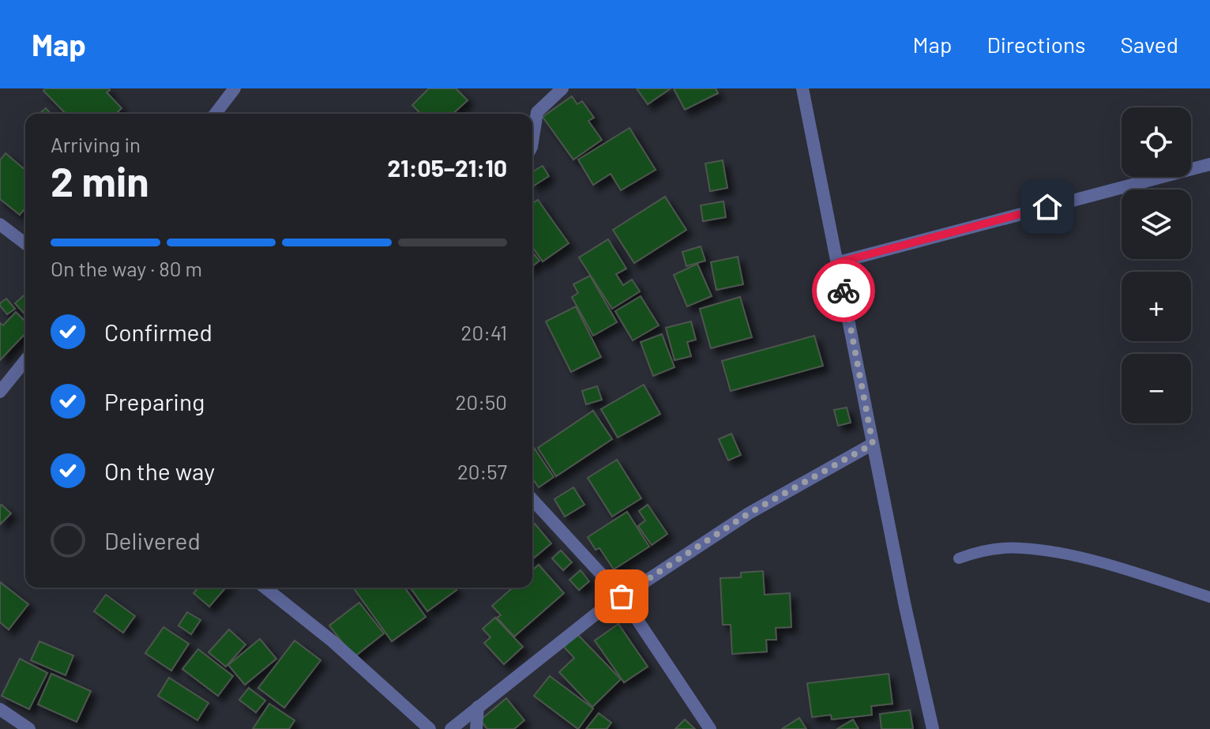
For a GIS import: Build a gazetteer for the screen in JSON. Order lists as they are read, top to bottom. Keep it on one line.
{"page":{"header":"Map","nav":["Map","Directions","Saved"],"map_buttons":["+","−"],"heading":["2 min","Arriving in","21:05–21:10"],"bar":"On the way · 80 m","list":[["Confirmed","20:41"],["Preparing","20:50"],["On the way","20:57"],"Delivered"]}}
